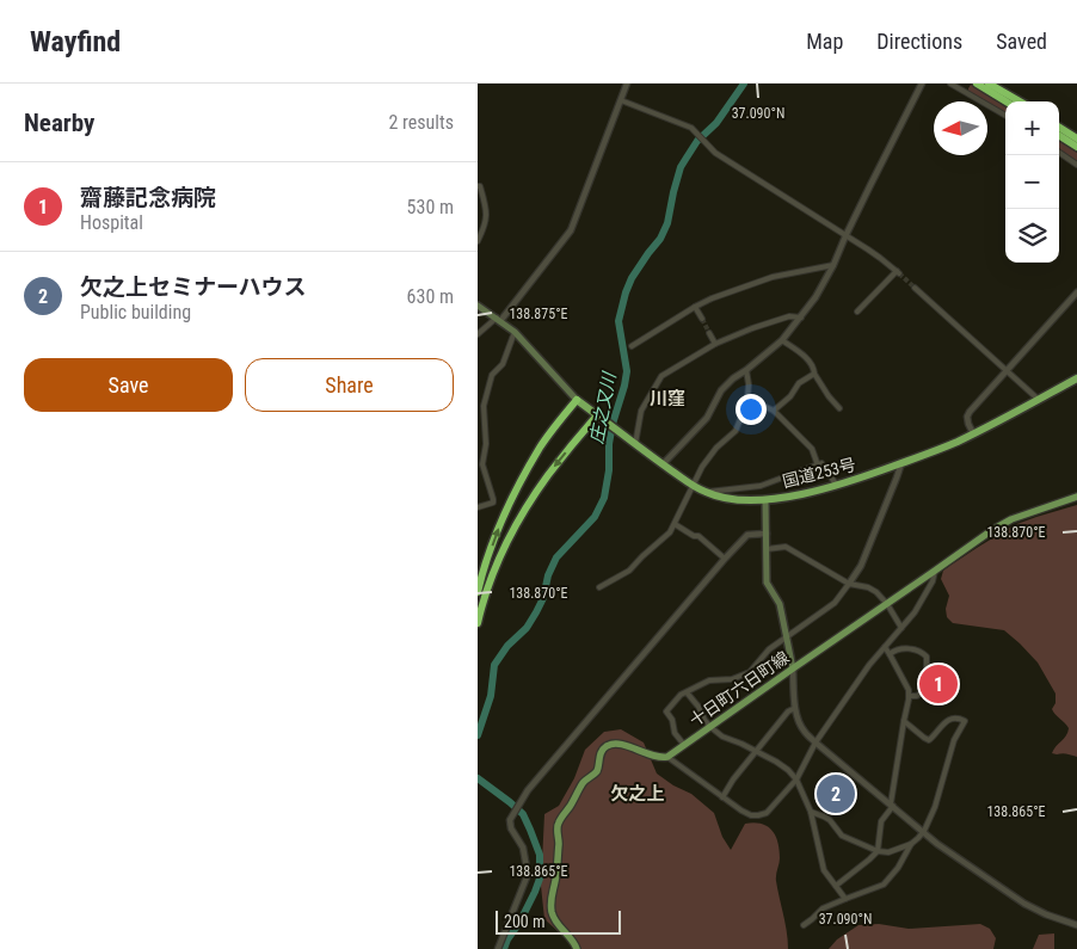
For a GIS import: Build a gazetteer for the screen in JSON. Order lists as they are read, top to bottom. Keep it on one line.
{"streets":{"highway":["国道253号"],"main road":["十日町六日町線"]},"districts":["川窪","欠之上"],"water":["庄之又川"],"scale_bar":"200 m","north":"left","page":{"header":"Wayfind","nav":["Map","Directions","Saved"],"heading":["Nearby","2 results"],"map_buttons":["+","−"],"list":[{"mark":"1","name":"齋藤記念病院","note":"Hospital","value":"530 m"},{"mark":"2","name":"欠之上セミナーハウス","note":"Public building","value":"630 m"}],"buttons":["Save","Share"],"pins":["1","2"],"scale":"200 m"},"coordinates":["37.090°N","138.875°E","138.870°E","138.865°E"]}
